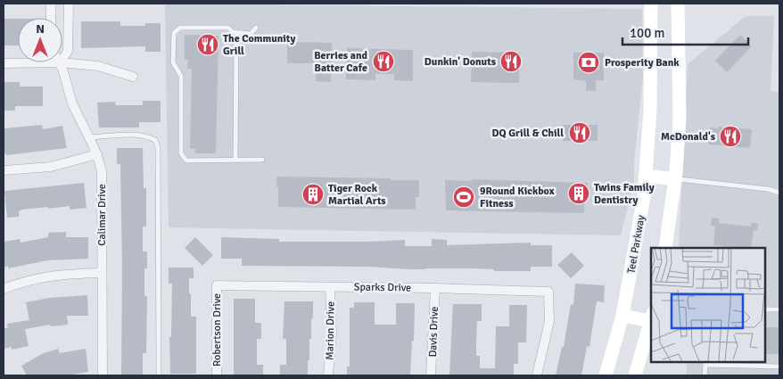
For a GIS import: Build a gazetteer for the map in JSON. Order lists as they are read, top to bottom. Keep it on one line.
{"streets":{"main road":["Teel Parkway"],"street":["Calimar Drive","Sparks Drive","Robertson Drive","Marion Drive","Davis Drive"]},"crossings":[["Sparks Drive","Robertson Drive"],["Sparks Drive","Marion Drive"],["Sparks Drive","Davis Drive"]],"places":{"restaurant":["The Community Grill","Berries and Batter Cafe","Dunkin' Donuts","DQ Grill & Chill","McDonald's"],"bank":["Prosperity Bank"],"building":["Twins Family Dentistry","Tiger Rock Martial Arts"],"sports":["9Round Kickbox Fitness"]},"scale_bar":"100 m","north":"top"}
